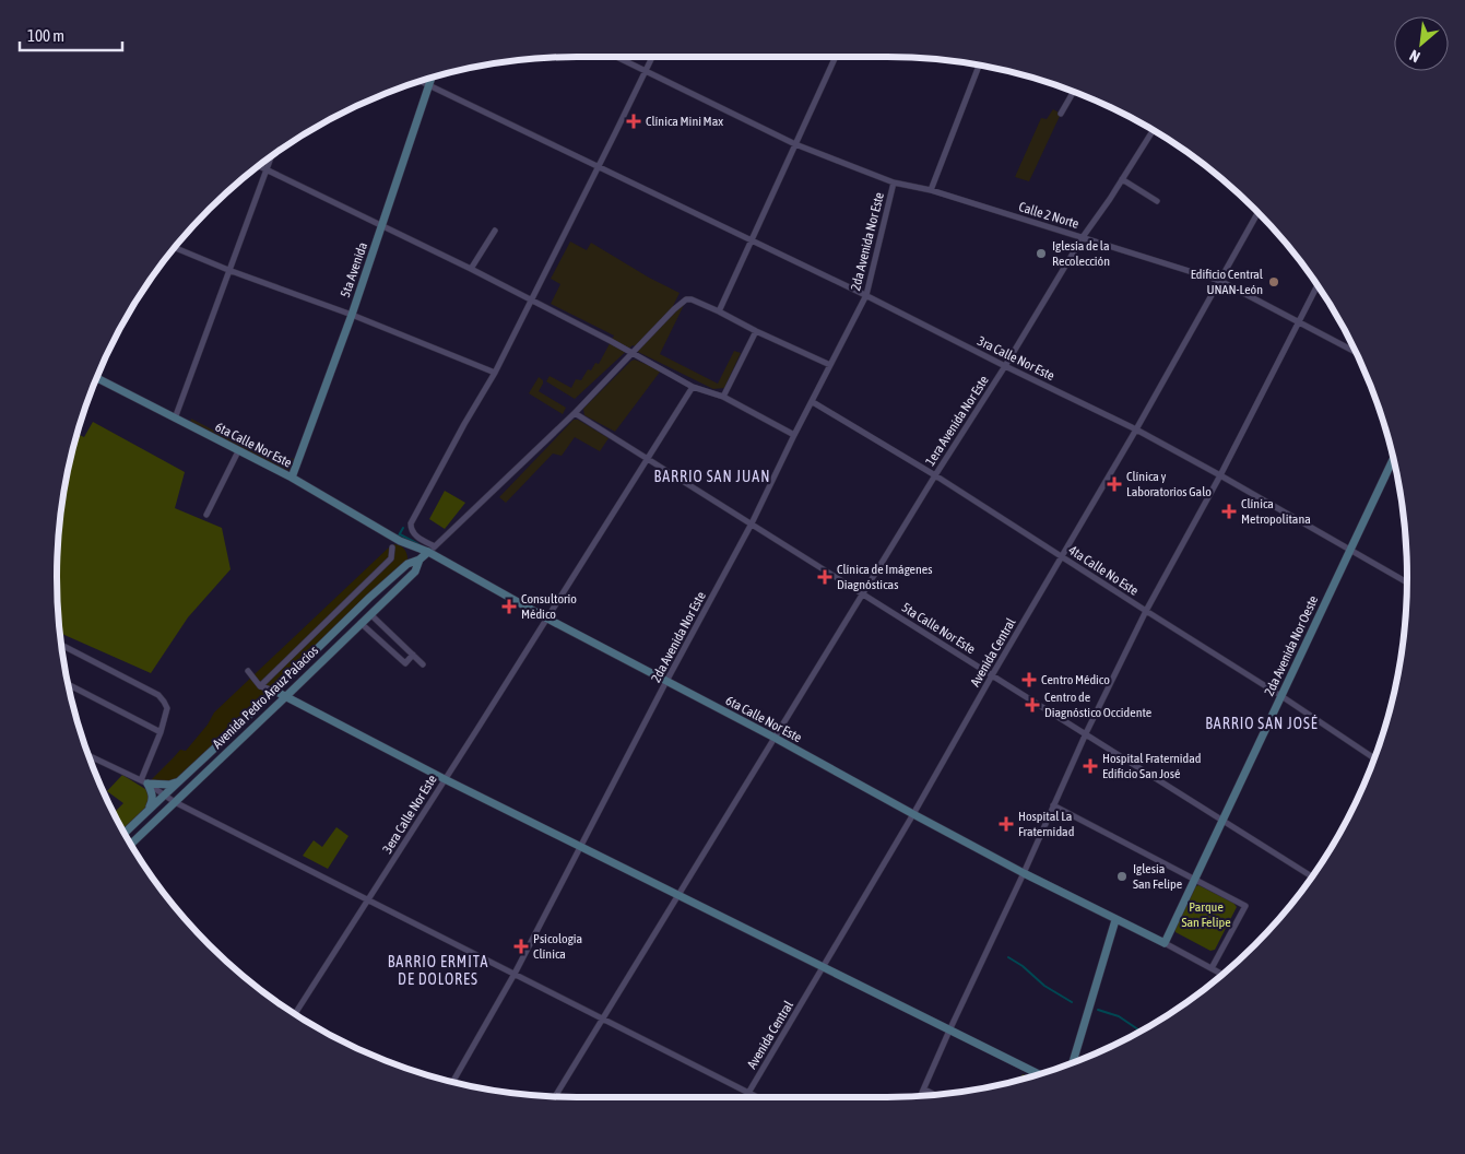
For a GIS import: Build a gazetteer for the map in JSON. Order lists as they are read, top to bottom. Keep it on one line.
{"streets":{"street":["Calle 2 Norte","2da Avenida Nor Este","5ta Avenida","3ra Calle Nor Este","1era Avenida Nor Este","6ta Calle Nor Este","4ta Calle No Este","5ta Calle Nor Este","2da Avenida Nor Oeste","Avenida Central","Avenida Pedro Arauz Palacios","3era Calle Nor Este"]},"crossings":[["Calle 2 Norte","2da Avenida Nor Este"],["Calle 2 Norte","1era Avenida Nor Este"],["Calle 2 Norte","Avenida Central"],["2da Avenida Nor Este","3ra Calle Nor Este"],["2da Avenida Nor Este","6ta Calle Nor Este"],["2da Avenida Nor Este","4ta Calle No Este"],["2da Avenida Nor Este","5ta Calle Nor Este"],["5ta Avenida","3ra Calle Nor Este"],["5ta Avenida","6ta Calle Nor Este"],["3ra Calle Nor Este","1era Avenida Nor Este"],["3ra Calle Nor Este","2da Avenida Nor Oeste"],["3ra Calle Nor Este","Avenida Central"],["1era Avenida Nor Este","4ta Calle No Este"],["1era Avenida Nor Este","5ta Calle Nor Este"],["6ta Calle Nor Este","2da Avenida Nor Oeste"],["6ta Calle Nor Este","Avenida Central"],["6ta Calle Nor Este","Avenida Pedro Arauz Palacios"],["6ta Calle Nor Este","3era Calle Nor Este"],["4ta Calle No Este","2da Avenida Nor Oeste"],["4ta Calle No Este","Avenida Central"],["5ta Calle Nor Este","2da Avenida Nor Oeste"],["5ta Calle Nor Este","Avenida Central"],["5ta Calle Nor Este","3era Calle Nor Este"]],"districts":["BARRIO SAN JUAN","BARRIO SAN JOSÉ","BARRIO ERMITA DE DOLORES"],"parks":["Parque San Felipe"],"places":{"health":["Clínica Mini Max","Clínica y Laboratorios Galo","Clínica Metropolitana","Clínica de Imágenes Diagnósticas","Consultorio Médico","Centro Médico","Centro de Diagnóstico Occidente","Hospital Fraternidad Edificio San José","Hospital La Fraternidad","Psicologia Clínica"],"other":["Iglesia de la Recolección","Edificio Central UNAN-León","Iglesia San Felipe"]},"scale_bar":"100 m","north":"bottom left"}
